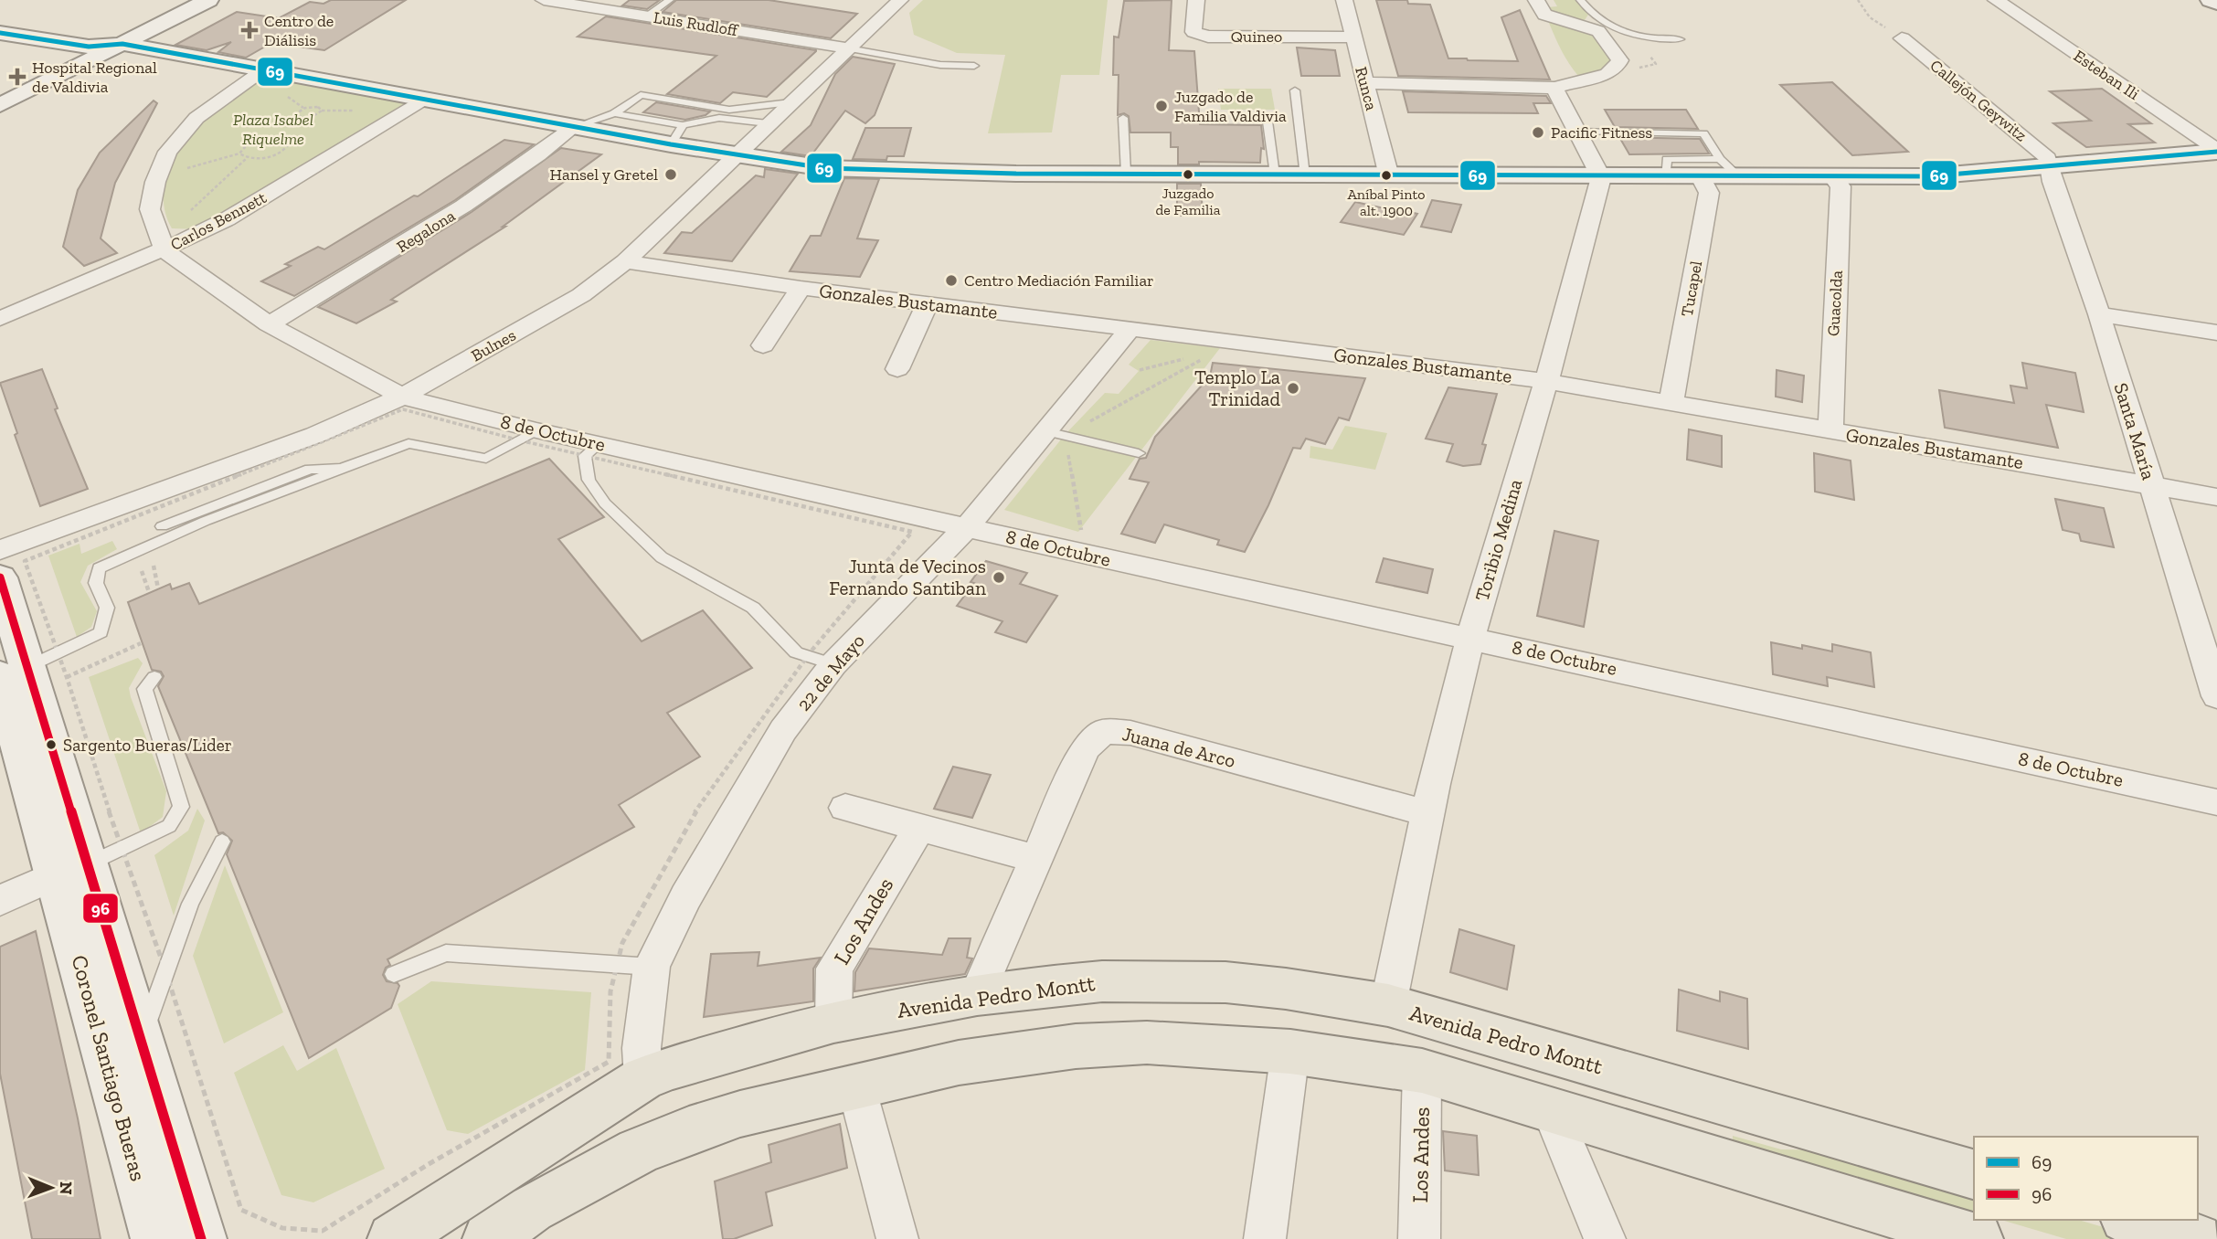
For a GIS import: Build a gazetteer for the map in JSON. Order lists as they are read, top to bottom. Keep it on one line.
{"streets":{"main road":["Avenida Pedro Montt","Coronel Santiago Bueras"],"street":["Luis Rudloff","Quineo","Esteban Ili","Runca","Callejón Geywitz","Carlos Bennett","Regalona","Tucapel","Gonzales Bustamante","Guacolda","Bulnes","Santa María","8 de Octubre","Toribio Medina","22 de Mayo","Juana de Arco","Los Andes"]},"crossings":[["Luis Rudloff","Bulnes"],["Quineo","Runca"],["Callejón Geywitz","Santa María"],["Carlos Bennett","8 de Octubre"],["Regalona","8 de Octubre"],["Tucapel","Gonzales Bustamante"],["Gonzales Bustamante","Guacolda"],["Gonzales Bustamante","Bulnes"],["Gonzales Bustamante","Santa María"],["Gonzales Bustamante","Toribio Medina"],["Gonzales Bustamante","22 de Mayo"],["Bulnes","8 de Octubre"],["8 de Octubre","Toribio Medina"],["8 de Octubre","22 de Mayo"],["Toribio Medina","Juana de Arco"],["Toribio Medina","Avenida Pedro Montt"],["22 de Mayo","Avenida Pedro Montt"],["Juana de Arco","Avenida Pedro Montt"],["Los Andes","Avenida Pedro Montt"]],"parks":["Plaza Isabel Riquelme"],"places":{"health":["Centro de Diálisis","Hospital Regional de Valdivia"],"other":["Juzgado de Familia Valdivia","Pacific Fitness","Hansel y Gretel","Juzgado de Familia","Aníbal Pinto alt. 1900","Centro Mediación Familiar","Templo La Trinidad","Junta de Vecinos Fernando Santiban","Sargento Bueras/Lider"]},"lines":["transit line 69","transit line 96"],"legend":["69","96"],"north":"right"}
